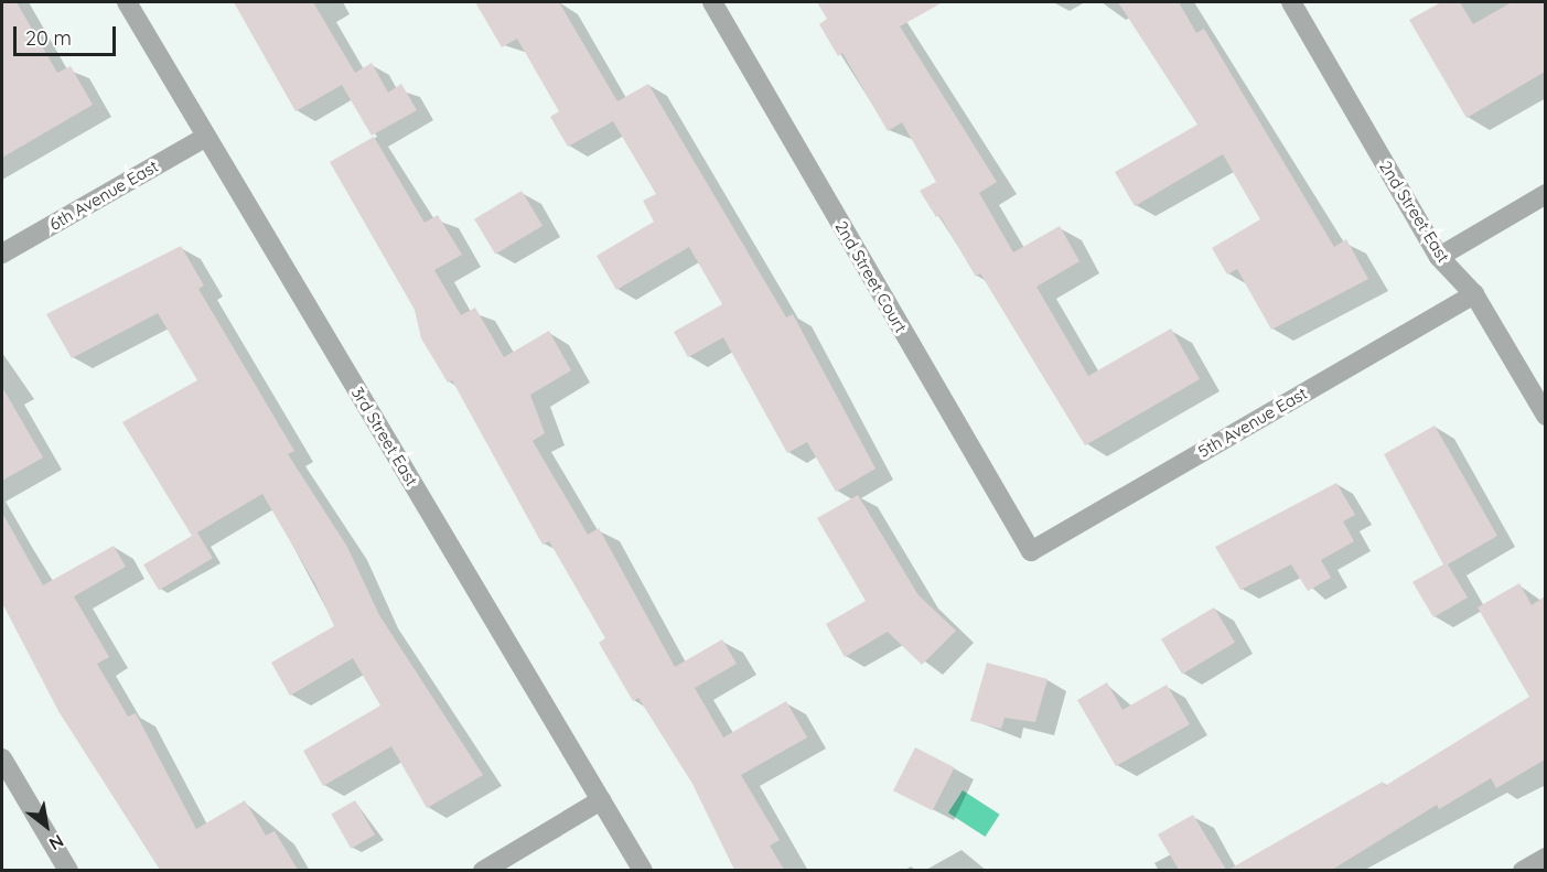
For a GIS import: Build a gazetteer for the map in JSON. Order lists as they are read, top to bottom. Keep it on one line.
{"streets":{"street":["6th Avenue East","2nd Street East","2nd Street Court","5th Avenue East","3rd Street East"]},"crossings":[["6th Avenue East","3rd Street East"],["2nd Street East","5th Avenue East"],["2nd Street Court","5th Avenue East"]],"scale_bar":"20 m","north":"bottom right"}
